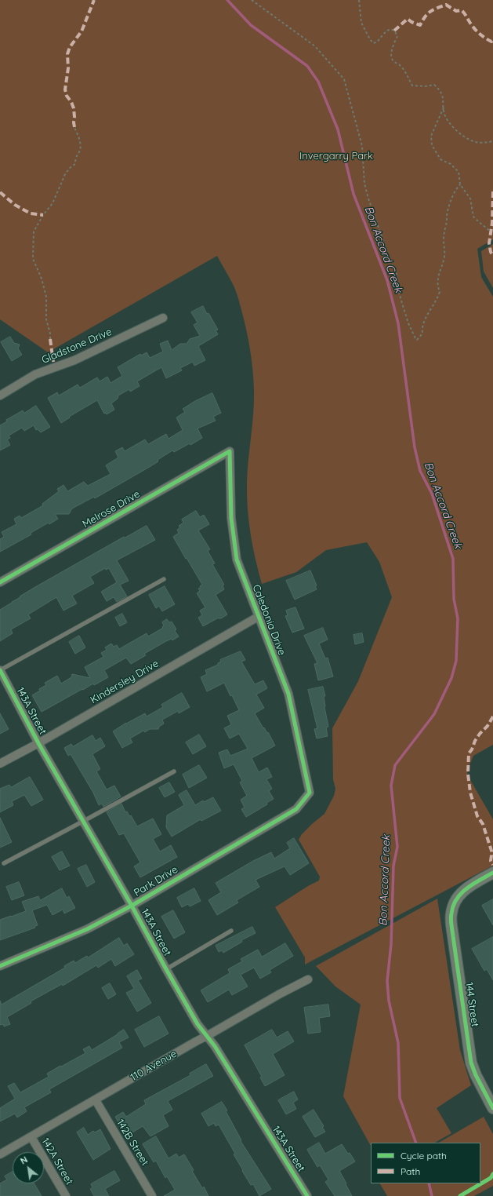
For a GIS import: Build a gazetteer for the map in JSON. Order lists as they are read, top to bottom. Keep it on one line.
{"streets":{"street":["Gladstone Drive","Melrose Drive","Caledonia Drive","Kindersley Drive","143A Street","Park Drive","144 Street","110 Avenue","142B Street","142A Street"]},"crossings":[["Melrose Drive","Caledonia Drive"],["Caledonia Drive","Kindersley Drive"],["Caledonia Drive","Park Drive"],["Kindersley Drive","143A Street"],["143A Street","Park Drive"],["143A Street","110 Avenue"],["110 Avenue","142B Street"],["110 Avenue","142A Street"]],"water":["Bon Accord Creek"],"parks":["Invergarry Park"],"legend":["Cycle path","Path"],"north":"top left"}
